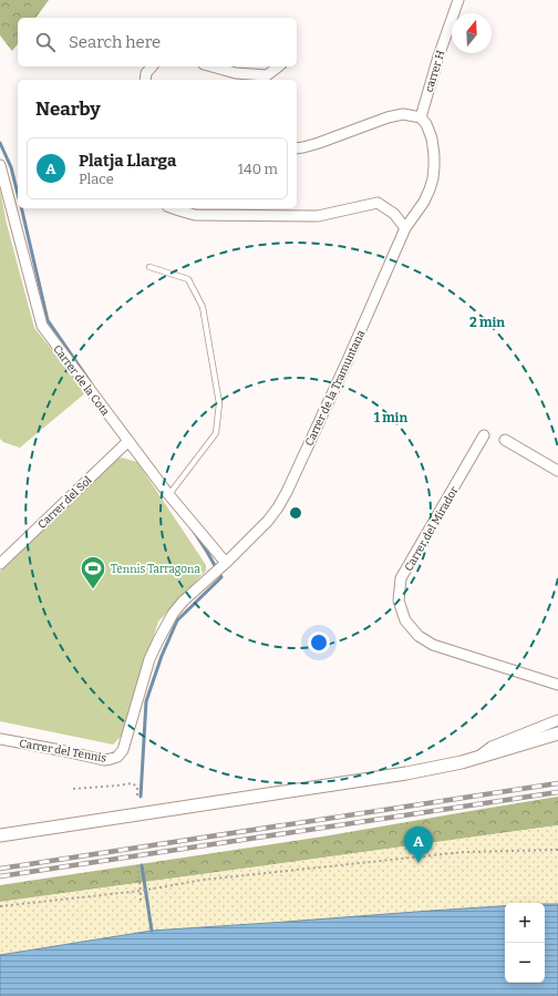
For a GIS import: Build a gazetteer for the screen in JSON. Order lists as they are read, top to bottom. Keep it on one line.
{"streets":{"street":["carrer H","Carrer de la Cota","Carrer de la Tramuntana","Carrer del Sol","Carrer del Mirador","Carrer del Tennis"]},"crossings":[["carrer H","Carrer de la Tramuntana"],["Carrer de la Cota","Carrer de la Tramuntana"],["Carrer de la Cota","Carrer del Sol"],["Carrer de la Tramuntana","Carrer del Tennis"]],"places":{"sports":["Tennis Tarragona"]},"north":"top","page":{"search":"Search here","heading":"Nearby","list":[{"mark":"A","name":"Platja Llarga","note":"Place","value":"140 m"}],"pins":"A","map_buttons":["+","−"]},"rings":["2 min","1 min"]}
